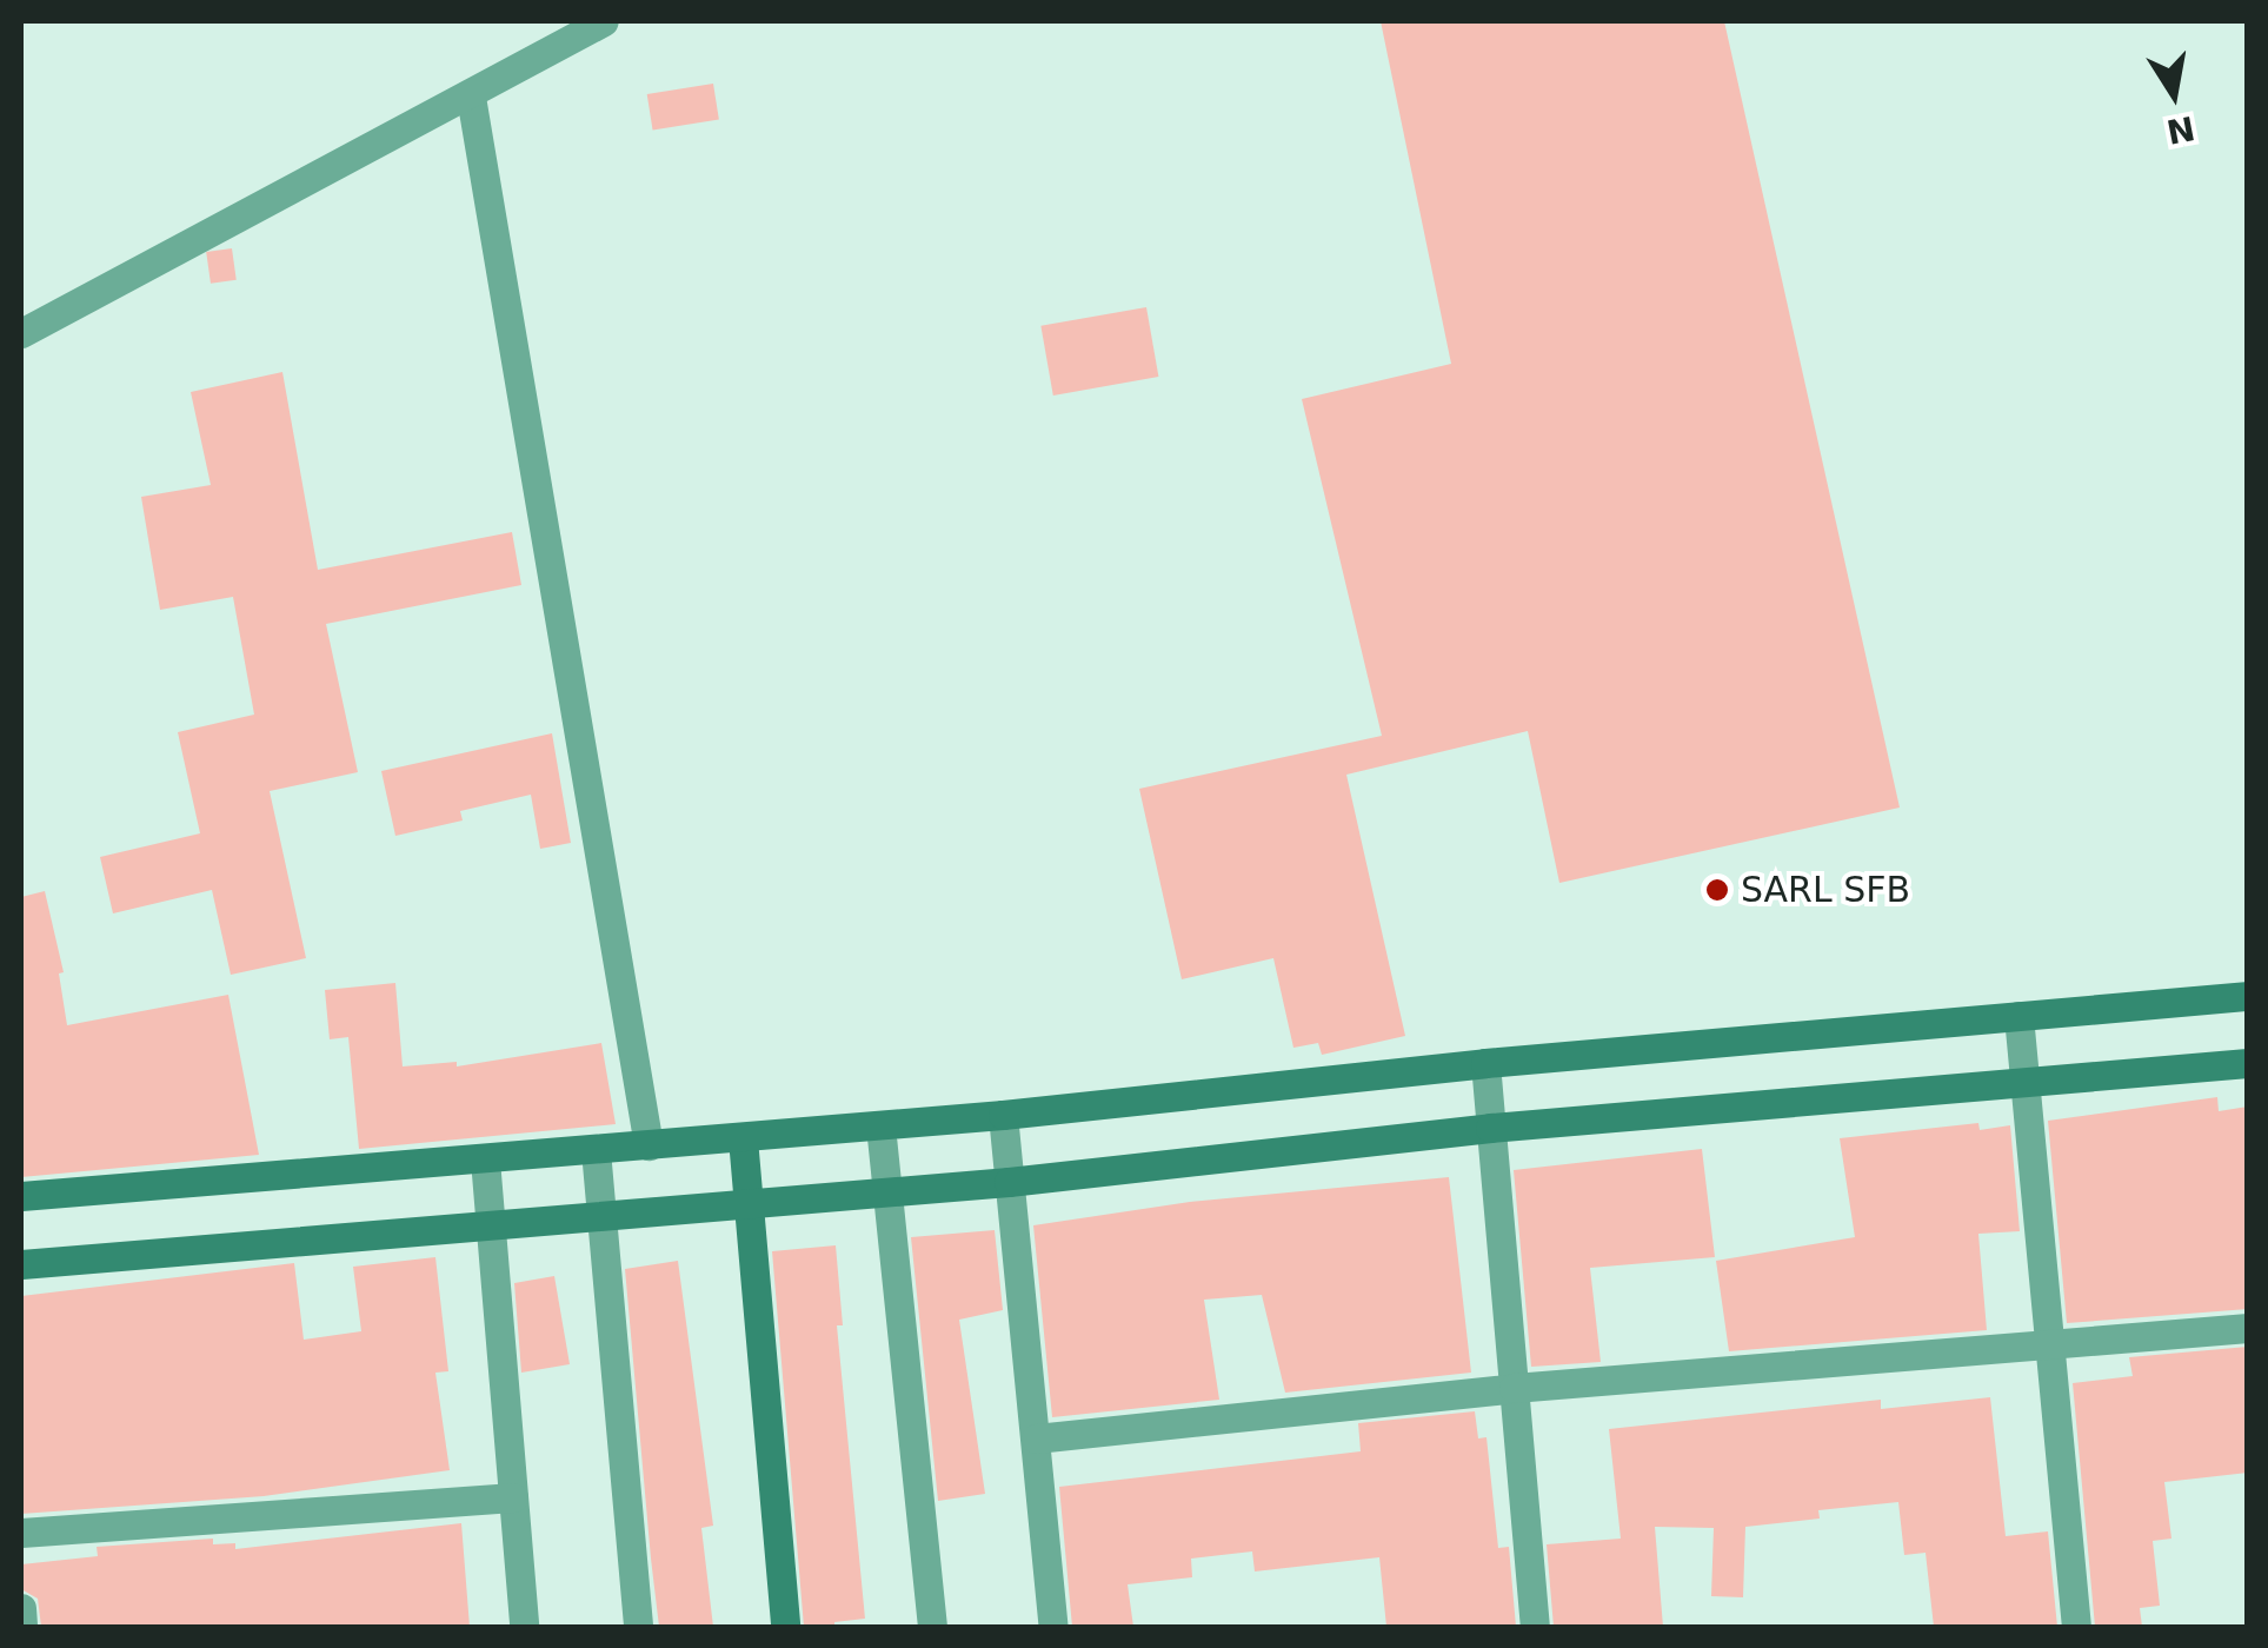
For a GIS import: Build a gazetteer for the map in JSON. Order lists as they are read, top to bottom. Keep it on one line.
{"places":["SARL SFB"],"north":"bottom"}
